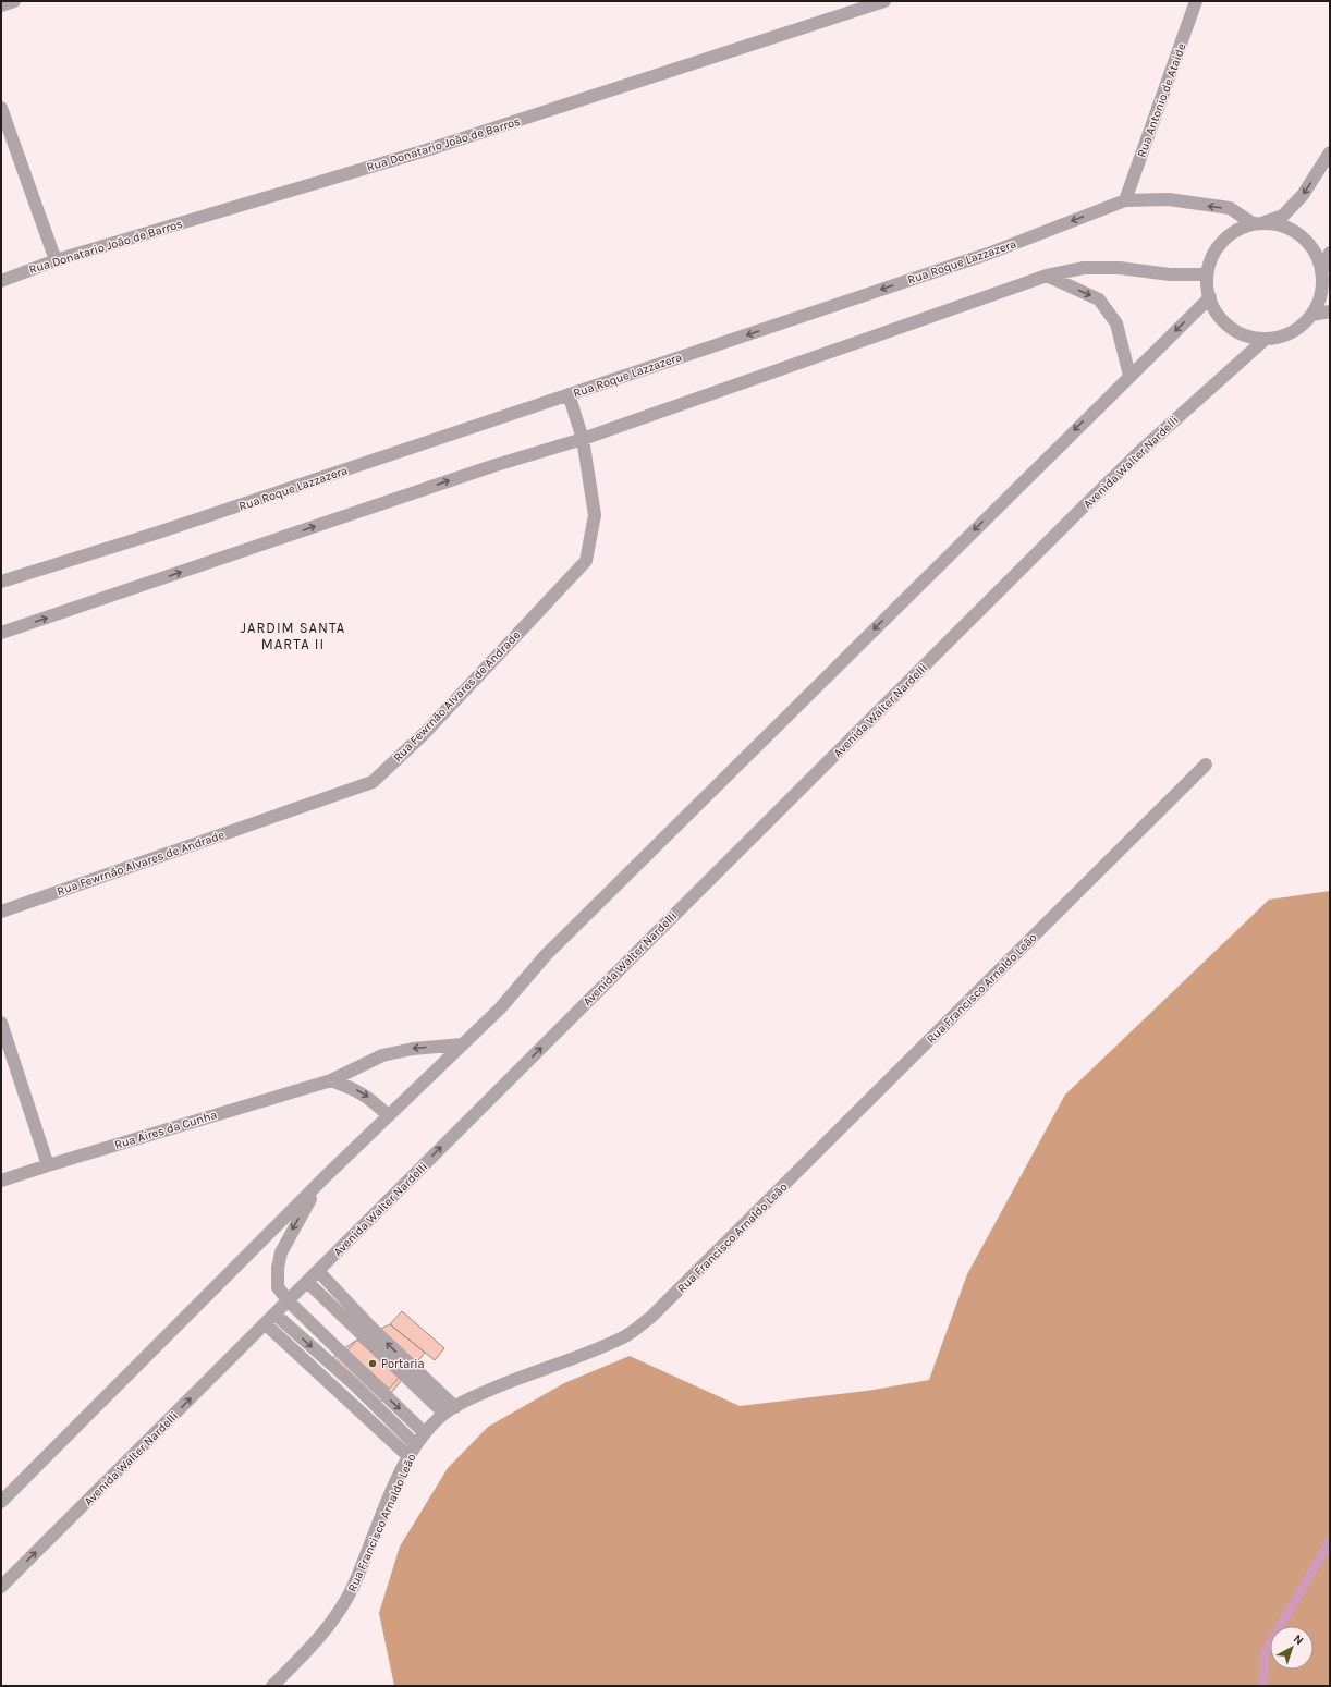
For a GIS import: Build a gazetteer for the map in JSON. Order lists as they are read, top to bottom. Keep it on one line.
{"streets":{"street":["Rua Antonio de Ataide","Rua Donatario João de Barros","Rua Roque Lazzazera","Avenida Walter Nardelli","Rua Fewrnão Alvares de Andrade","Rua Francisco Arnaldo Leão","Rua Aires da Cunha"]},"crossings":[["Rua Antonio de Ataide","Rua Roque Lazzazera"],["Rua Roque Lazzazera","Avenida Walter Nardelli"],["Rua Roque Lazzazera","Rua Fewrnão Alvares de Andrade"]],"districts":["JARDIM SANTA MARTA II"],"places":["Portaria"],"north":"top right"}
